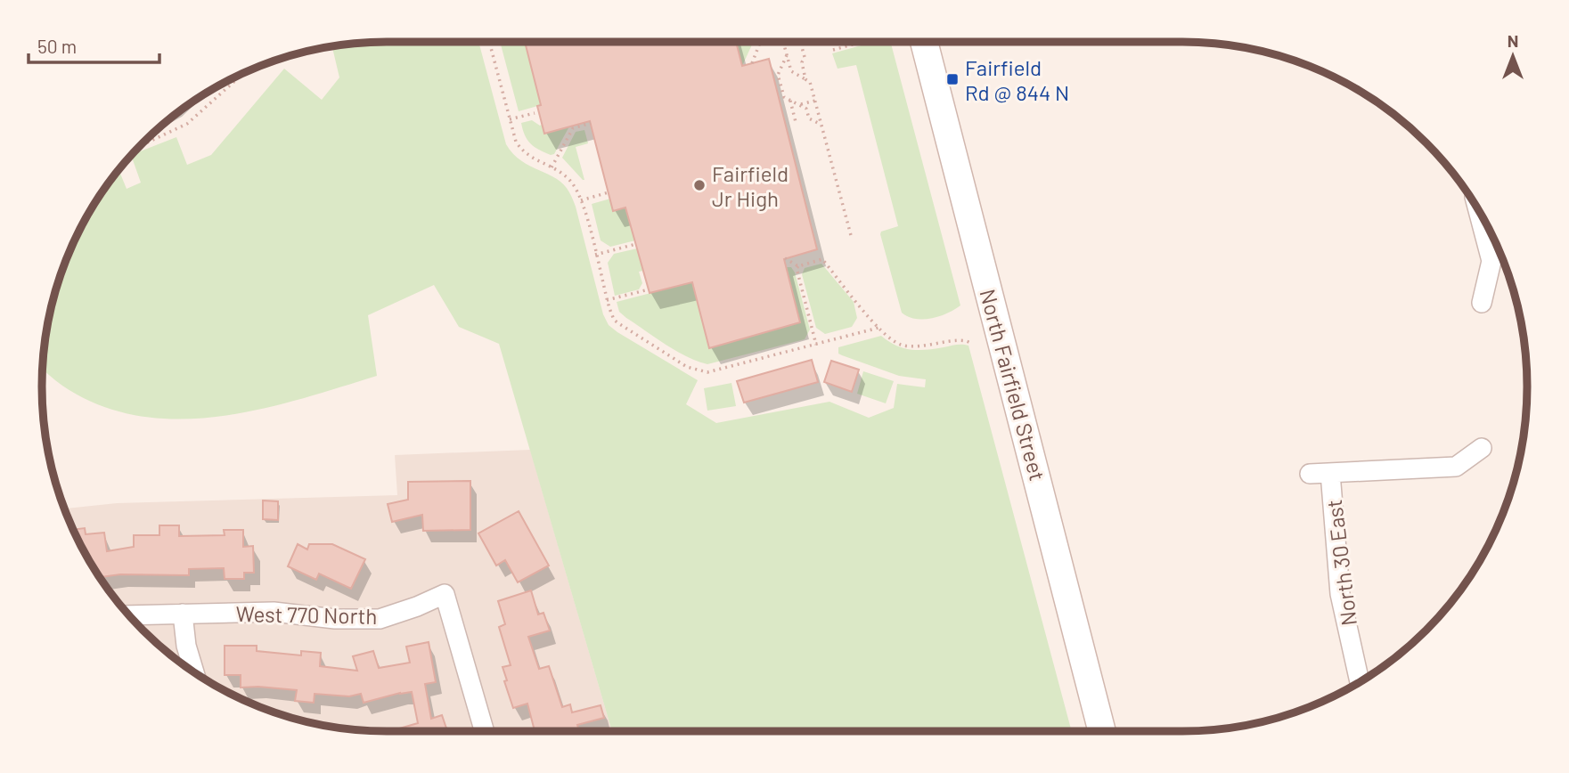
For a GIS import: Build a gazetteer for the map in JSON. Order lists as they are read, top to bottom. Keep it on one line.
{"streets":{"street":["North Fairfield Street","North 30 East","West 770 North"]},"places":{"transit":["Fairfield Rd @ 844 N"],"other":["Fairfield Jr High"]},"scale_bar":"50 m","north":"top"}
